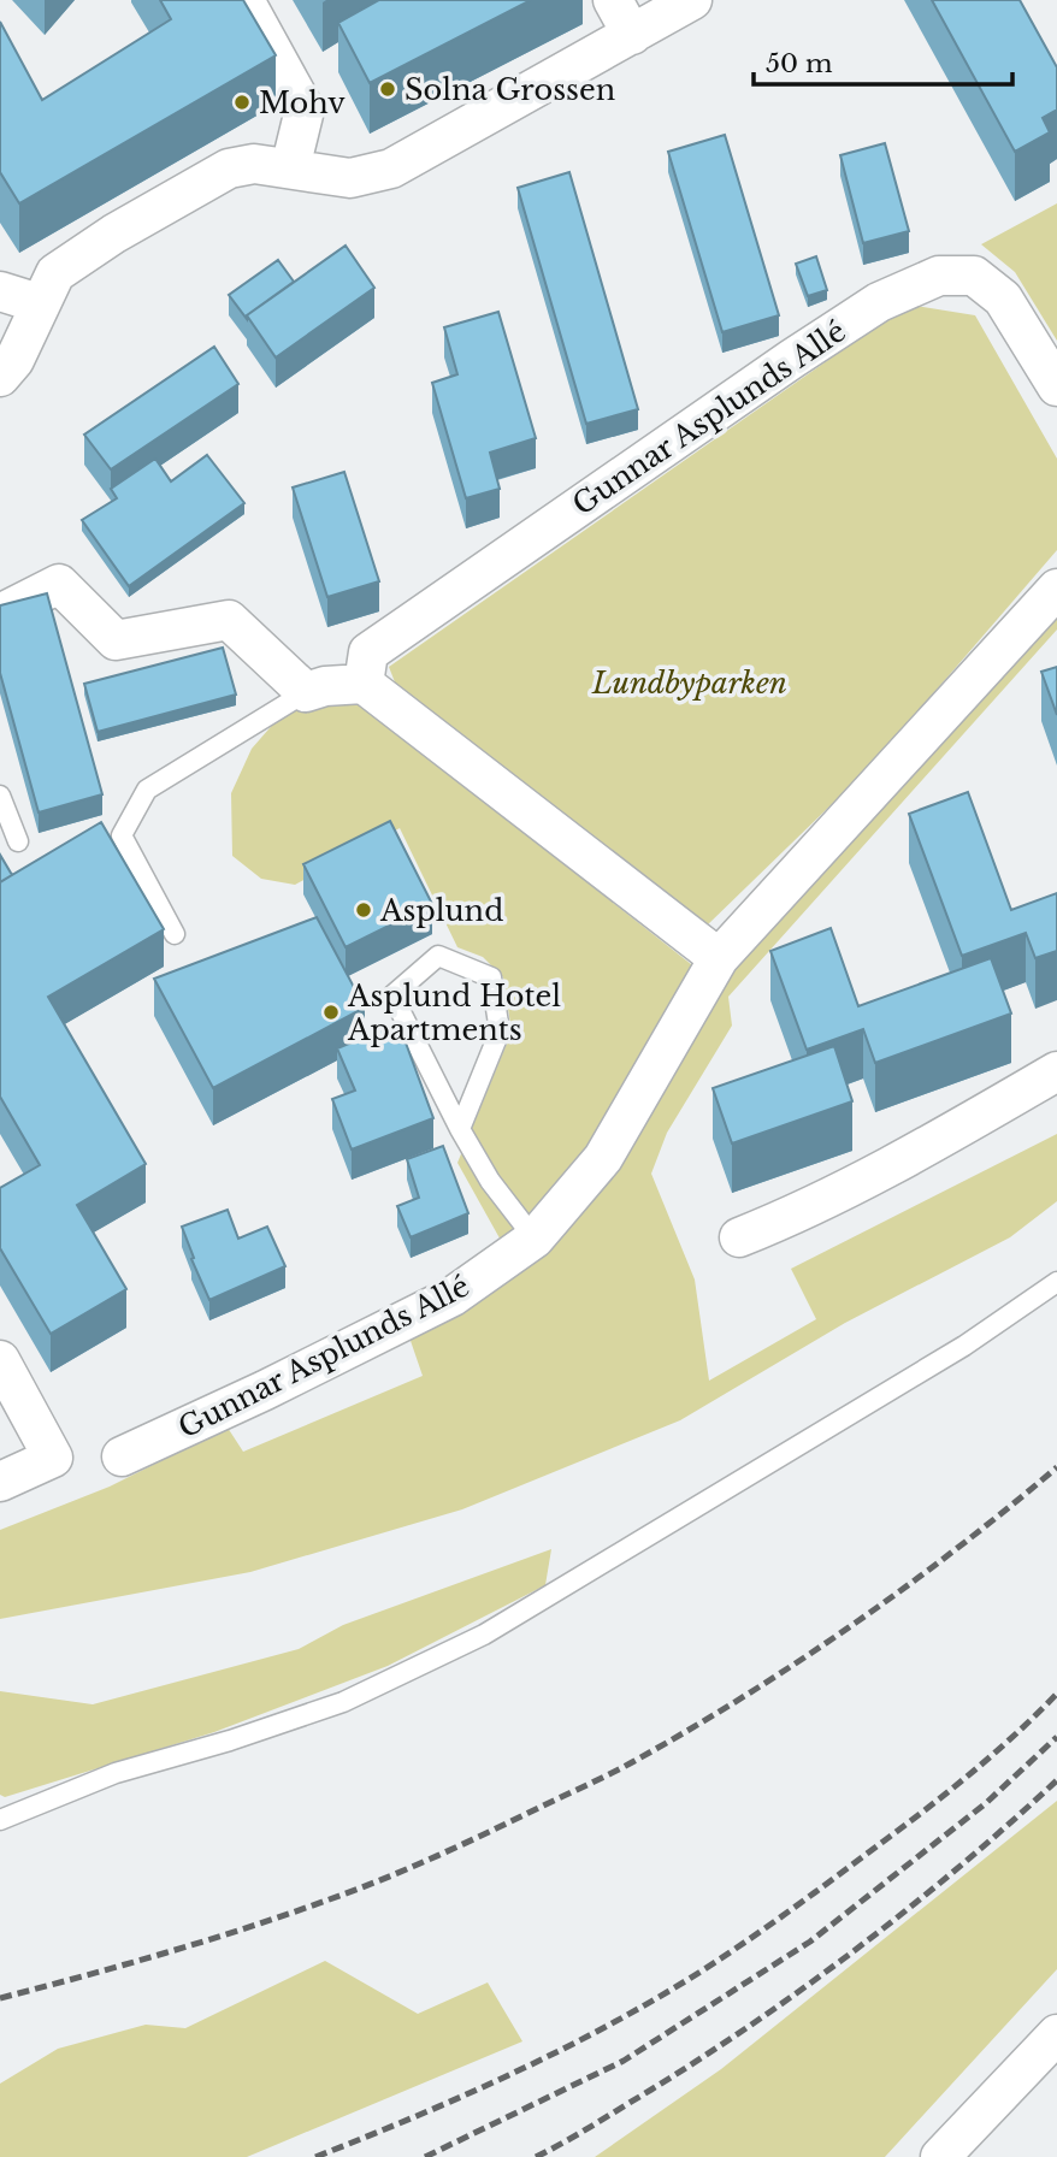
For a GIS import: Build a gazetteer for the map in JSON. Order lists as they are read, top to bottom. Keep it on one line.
{"streets":{"street":["Gunnar Asplunds Allé"]},"parks":["Lundbyparken"],"places":["Solna Grossen","Mohv","Asplund","Asplund Hotel Apartments"],"scale_bar":"50 m"}
